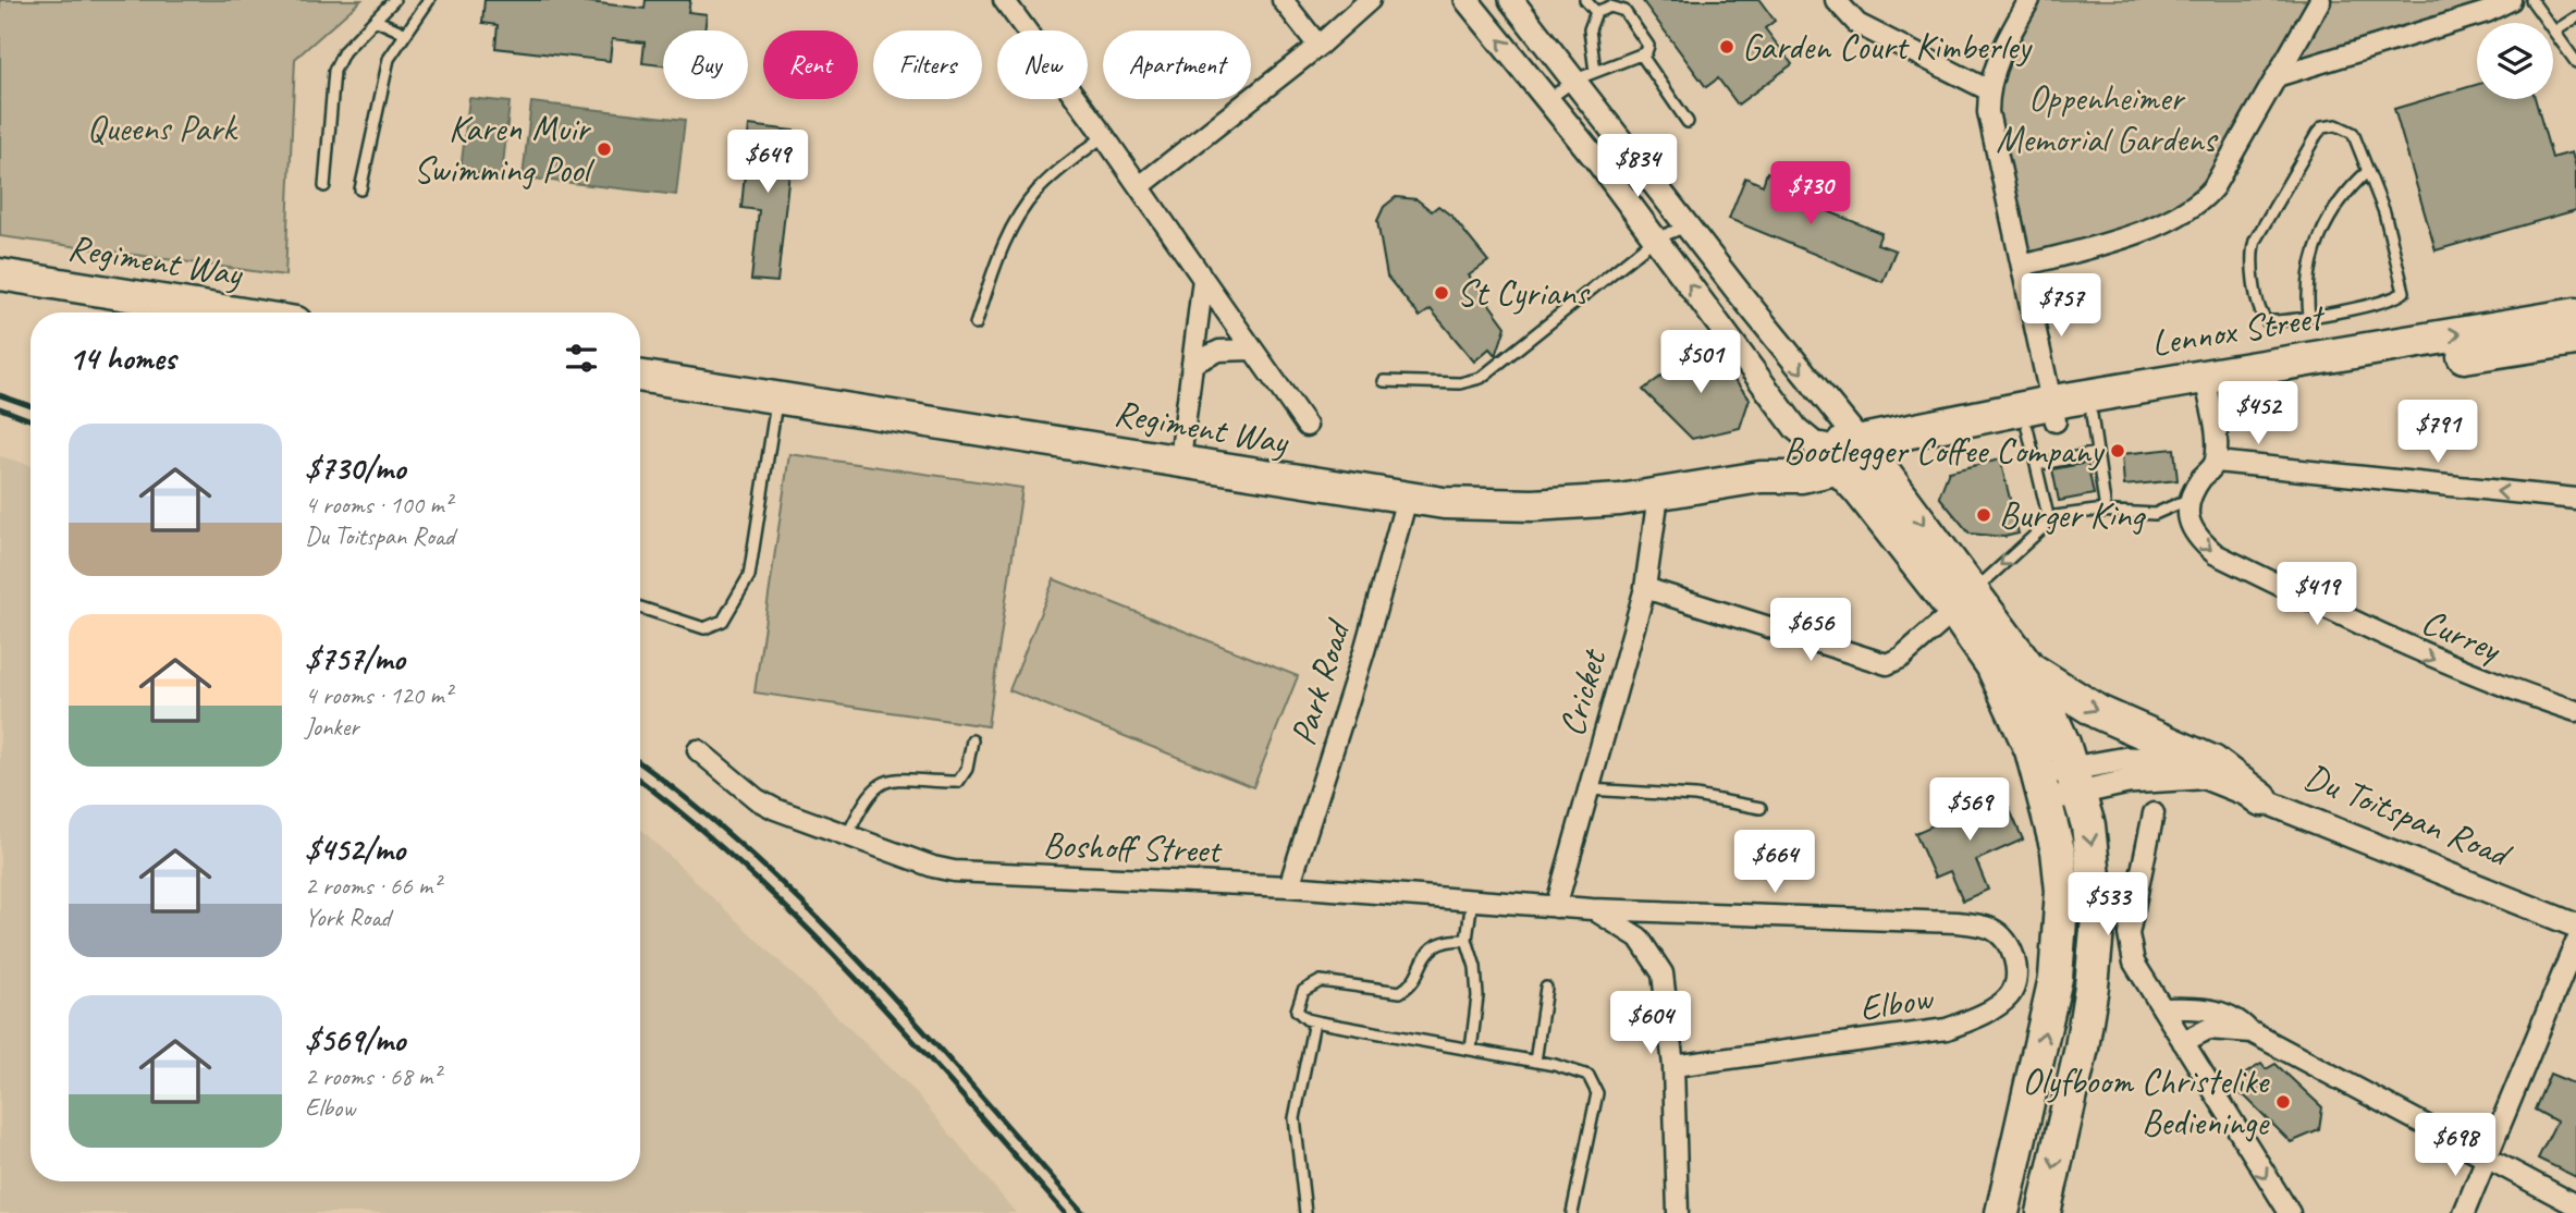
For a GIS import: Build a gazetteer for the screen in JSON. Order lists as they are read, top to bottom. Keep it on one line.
{"streets":{"highway":["Lennox Street"],"main road":["Regiment Way"],"street":["Currey","Park Road","Cricket","Du Toitspan Road","Boshoff Street","Elbow"]},"crossings":[["Regiment Way","Lennox Street"],["Regiment Way","Park Road"],["Regiment Way","Cricket"],["Park Road","Boshoff Street"],["Cricket","Boshoff Street"],["Boshoff Street","Elbow"]],"one_way":["Currey"],"parks":["Oppenheimer Memorial Gardens","Queens Park"],"places":["Garden Court Kimberley","Karen Muir Swimming Pool","St Cyrians","Bootlegger Coffee Company","Burger King","Olyfboom Christelike Bedieninge"],"page":{"chip":["Buy","Rent","Filters","New","Apartment"],"price":["$649","$834","$730","$757","$501","$452","$791","$419","$656","$569","$664","$533","$604","$698"],"heading":"14 homes","list":[{"name":"$730/mo","note":"4 rooms · 100 m² · Du Toitspan Road"},{"name":"$757/mo","note":"4 rooms · 120 m² · Jonker"},{"name":"$452/mo","note":"2 rooms · 66 m² · York Road"},{"name":"$569/mo","note":"2 rooms · 68 m² · Elbow"}]}}
